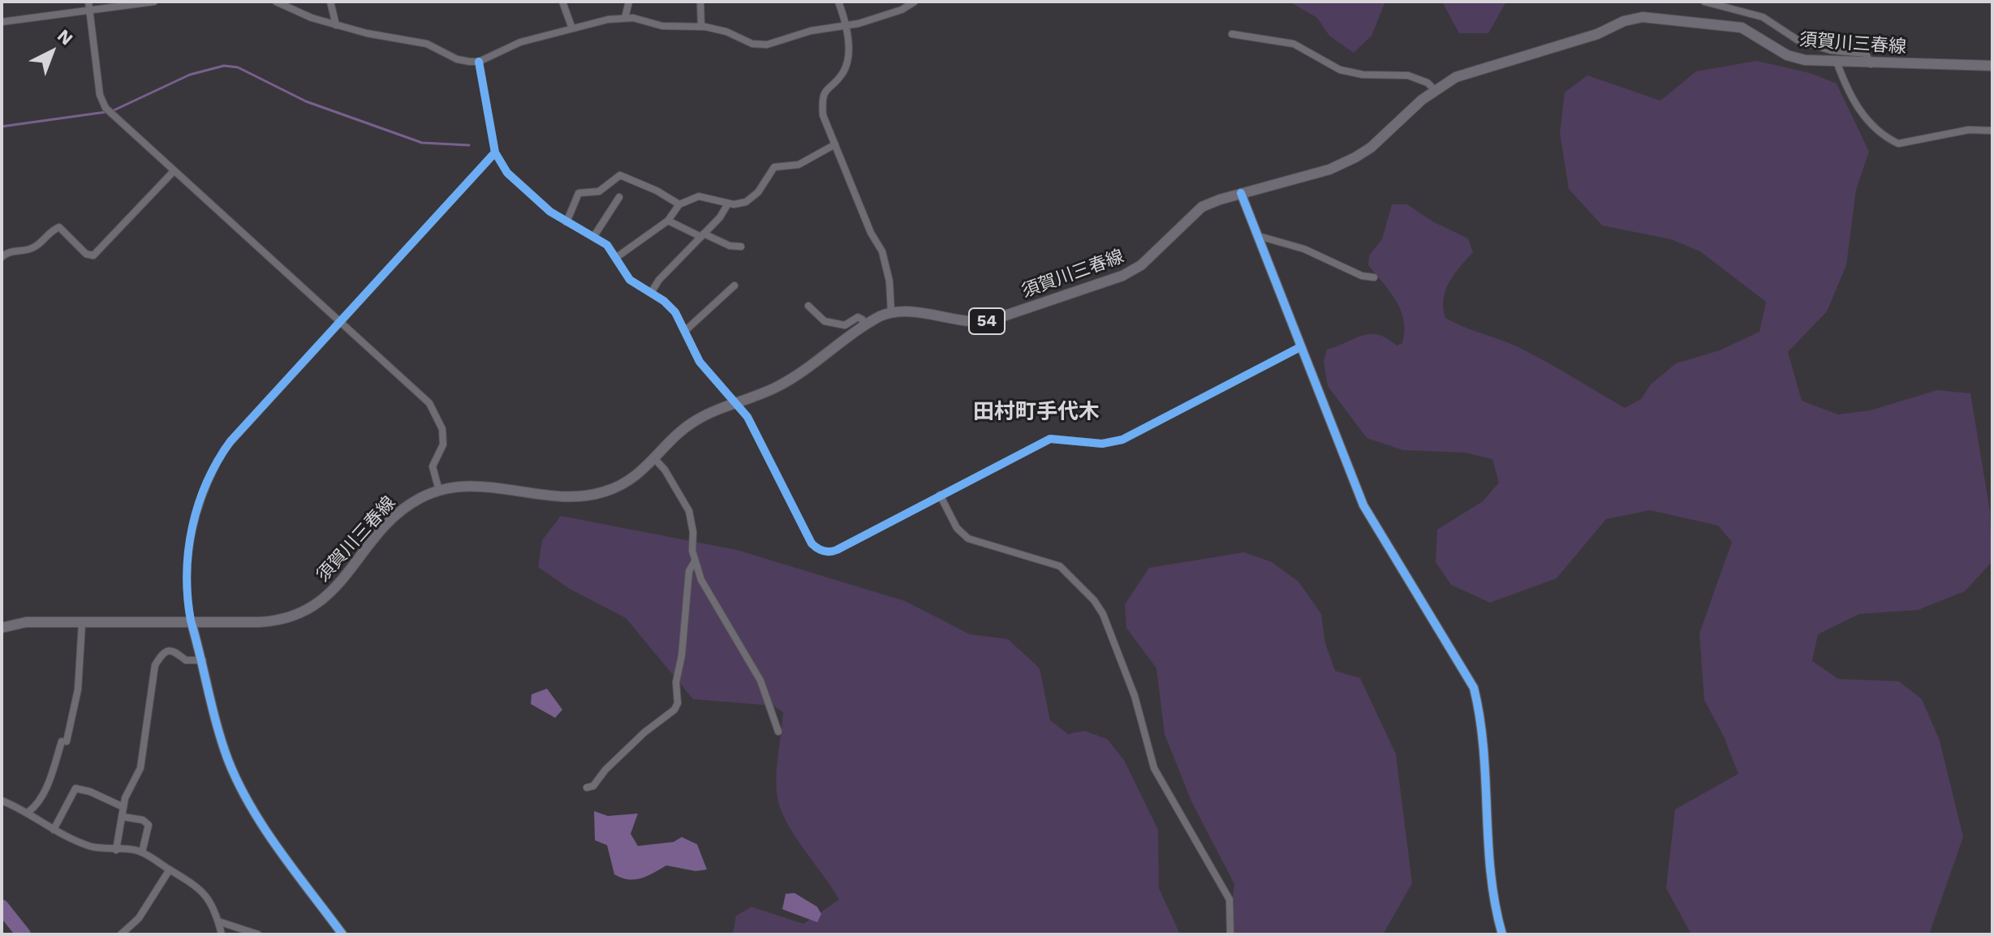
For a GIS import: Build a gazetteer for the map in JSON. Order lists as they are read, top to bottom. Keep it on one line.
{"streets":{"main road":["須賀川三春線","54"]},"districts":["田村町手代木"],"north":"top right"}
